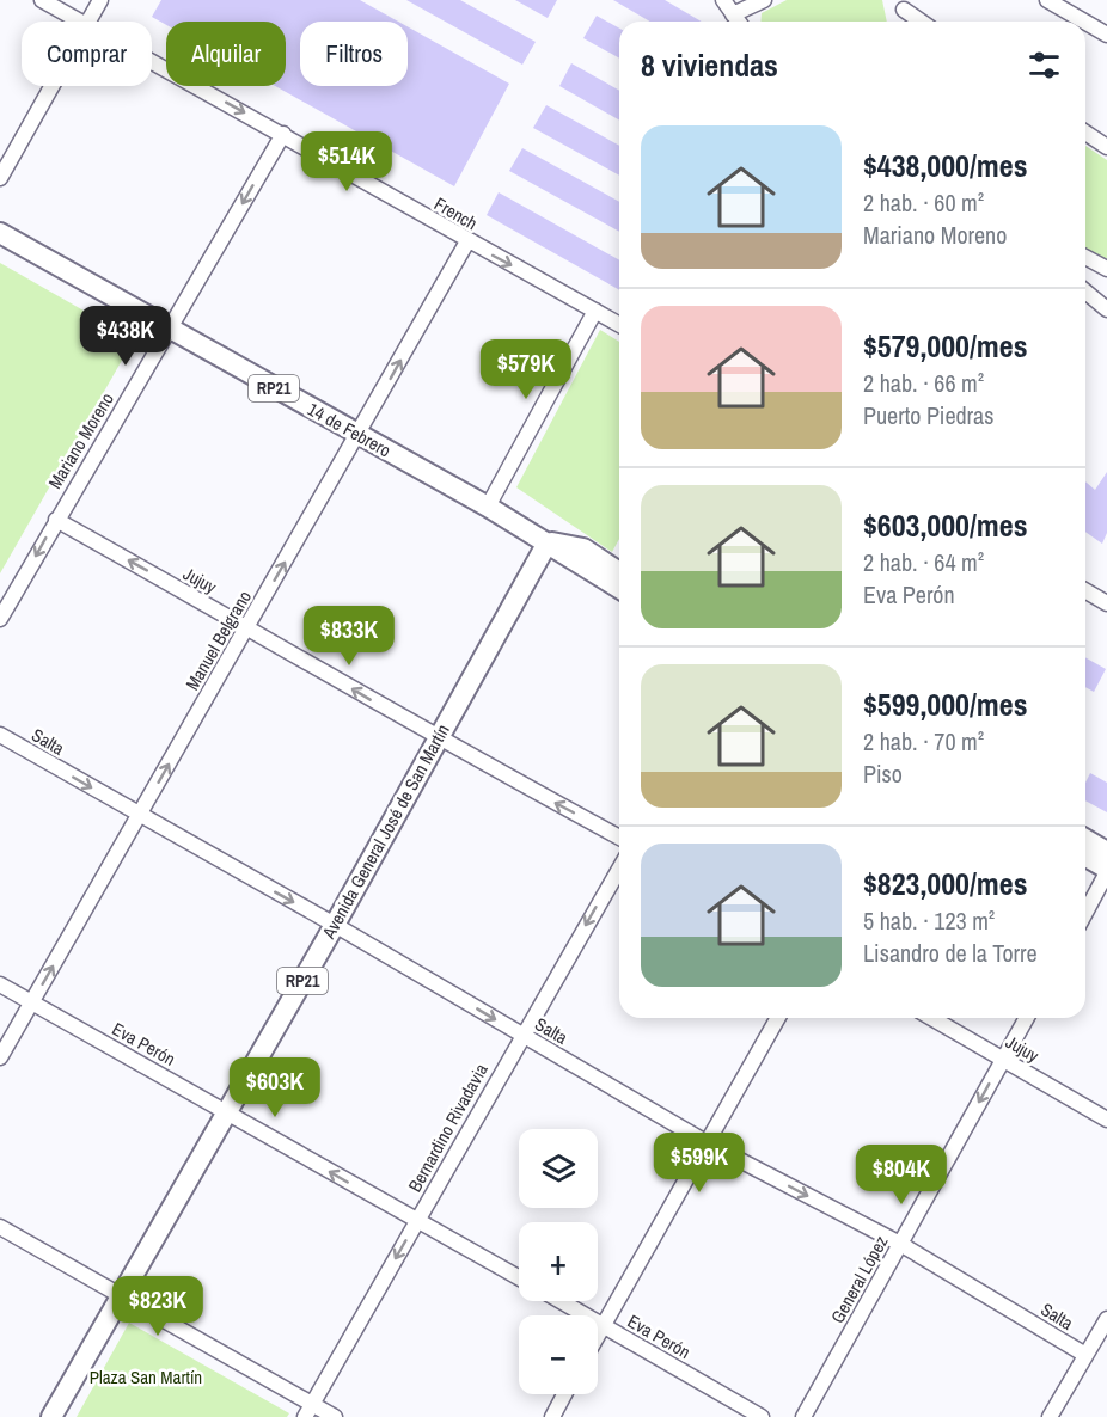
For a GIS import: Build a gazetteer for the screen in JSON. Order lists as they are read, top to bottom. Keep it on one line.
{"streets":{"main road":["RP21","14 de Febrero","Avenida General José de San Martín"],"street":["French","Mariano Moreno","Jujuy","Manuel Belgrano","Salta","Eva Perón","Bernardino Rivadavia","General López"]},"crossings":[["French","Mariano Moreno"],["French","Manuel Belgrano"],["14 de Febrero","Mariano Moreno"],["14 de Febrero","Manuel Belgrano"],["14 de Febrero","Avenida General José de San Martín"],["Mariano Moreno","Jujuy"],["Jujuy","Manuel Belgrano"],["Jujuy","Avenida General José de San Martín"],["Jujuy","General López"],["Manuel Belgrano","Salta"],["Manuel Belgrano","Eva Perón"],["Salta","Avenida General José de San Martín"],["Salta","Bernardino Rivadavia"],["Salta","General López"],["Avenida General José de San Martín","Eva Perón"],["Eva Perón","Bernardino Rivadavia"]],"one_way":["French","Mariano Moreno","Jujuy","Manuel Belgrano","Salta","Bernardino Rivadavia","General López"],"parks":["Plaza San Martín"],"page":{"chip":["Comprar","Alquilar","Filtros"],"heading":"8 viviendas","list":[{"name":"$438,000/mes","note":"2 hab. · 60 m² · Mariano Moreno"},{"name":"$579,000/mes","note":"2 hab. · 66 m² · Puerto Piedras"},{"name":"$603,000/mes","note":"2 hab. · 64 m² · Eva Perón"},{"name":"$599,000/mes","note":"2 hab. · 70 m² · Piso"},{"name":"$823,000/mes","note":"5 hab. · 123 m² · Lisandro de la Torre"}],"price":["$514K","$438K","$579K","$833K","$603K","$599K","$804K","$823K"],"map_buttons":["+","−"]}}
